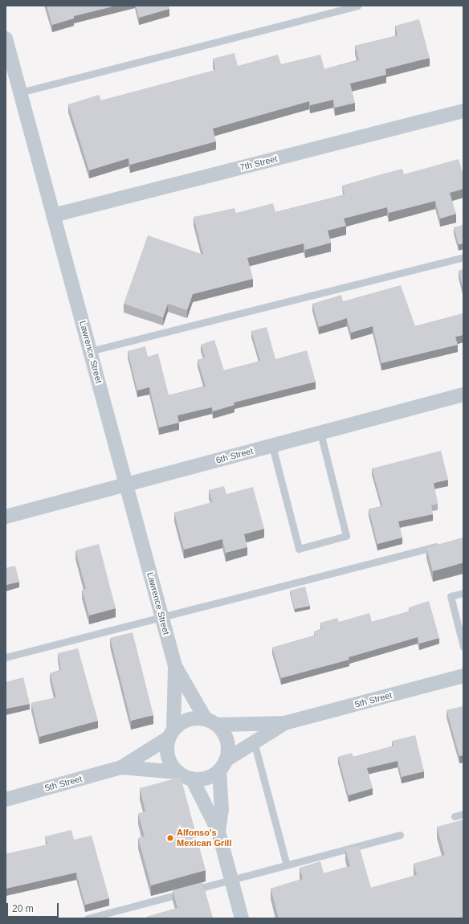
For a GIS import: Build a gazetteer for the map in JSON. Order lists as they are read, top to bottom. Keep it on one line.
{"streets":{"street":["7th Street","Lawrence Street","6th Street","5th Street"]},"crossings":[["7th Street","Lawrence Street"],["Lawrence Street","6th Street"],["Lawrence Street","5th Street"]],"places":["Alfonso's Mexican Grill"],"scale_bar":"20 m"}
